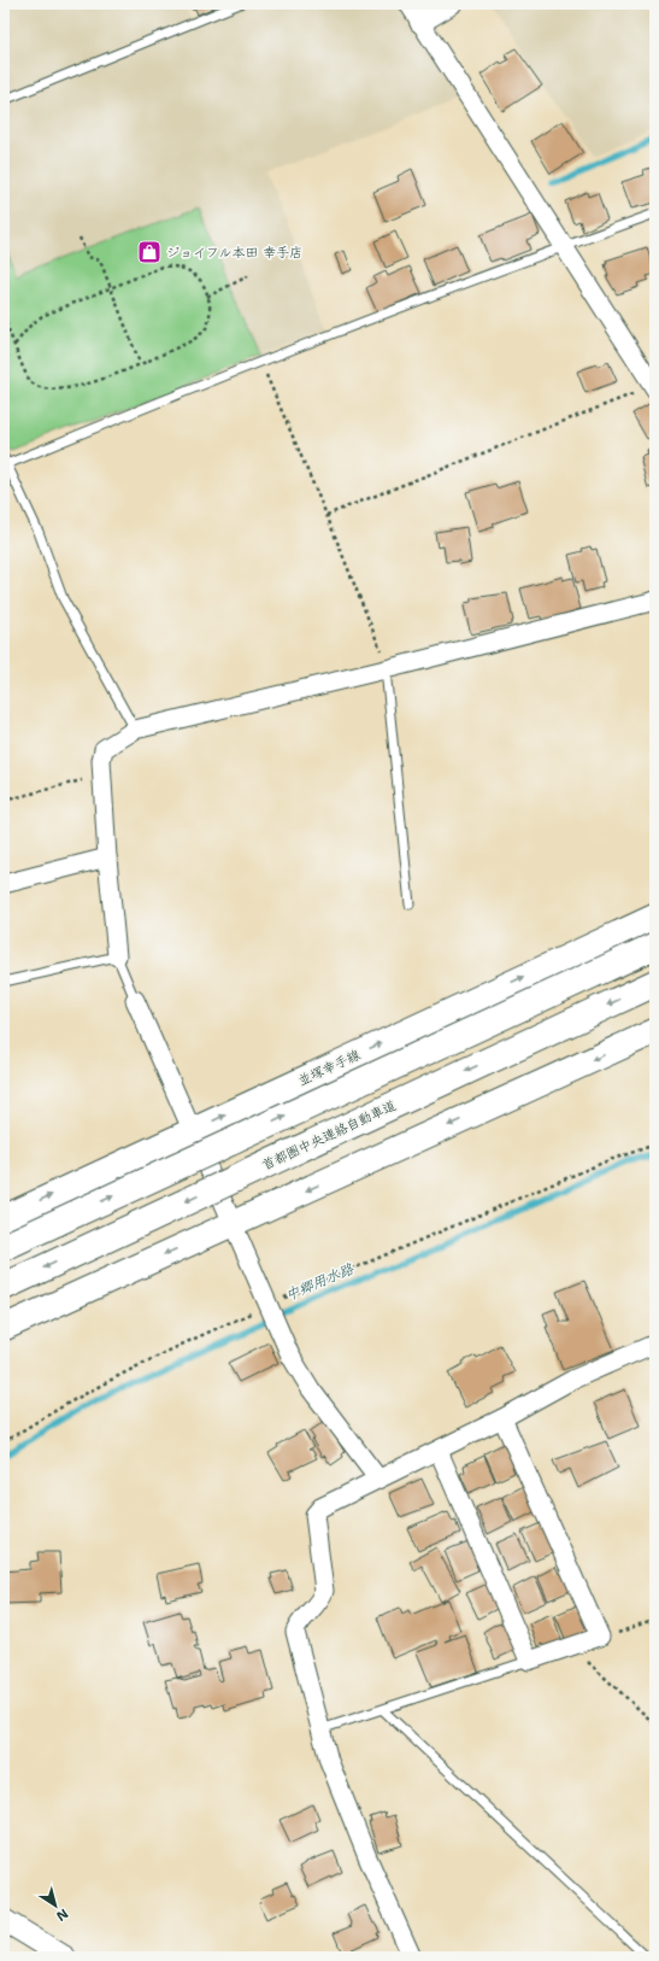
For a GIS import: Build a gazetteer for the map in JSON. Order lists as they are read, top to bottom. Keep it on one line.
{"streets":{"highway":["首都圏中央連絡自動車道"],"main road":["並塚幸手線"]},"water":["中郷用水路"],"places":{"shop":["ジョイフル本田 幸手店"]},"north":"bottom right"}
